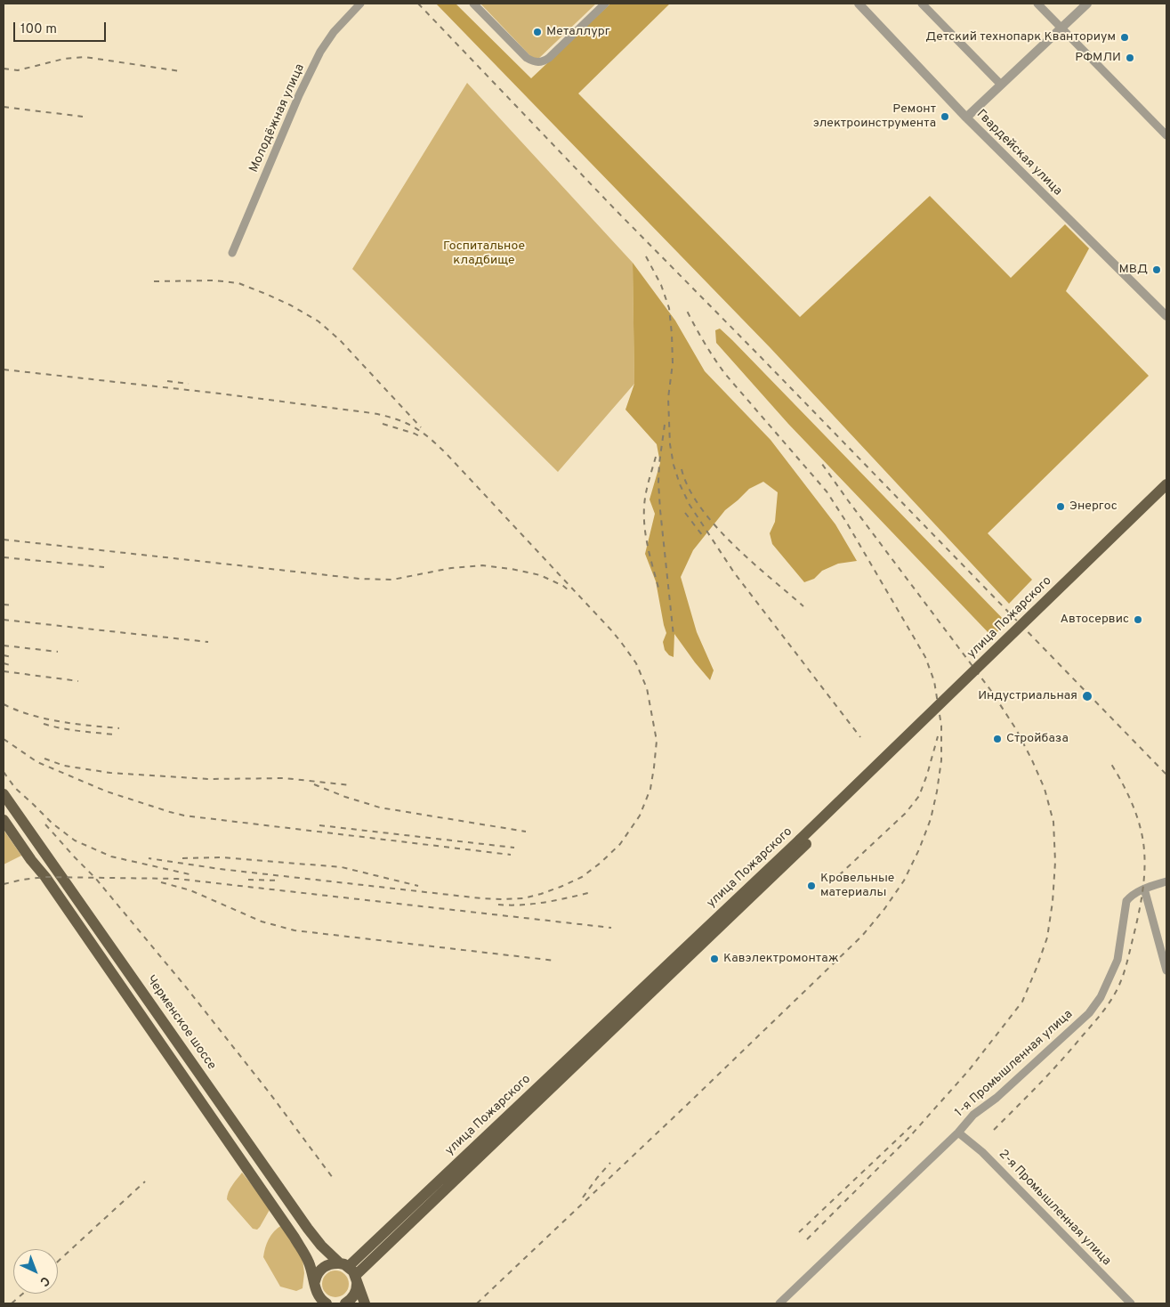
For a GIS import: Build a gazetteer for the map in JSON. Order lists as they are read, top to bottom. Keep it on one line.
{"streets":{"main road":["улица Пожарского","Черменское шоссе"],"street":["Молодёжная улица","Гвардейская улица","1-я Промышленная улица","2-я Промышленная улица"]},"crossings":[["улица Пожарского","Черменское шоссе"],["1-я Промышленная улица","2-я Промышленная улица"]],"parks":["Госпитальное кладбище"],"places":["Металлург","Детский технопарк Кванториум","РФМЛИ","Ремонт электроинструмента","МВД","Энергос","Автосервис","Индустриальная","Стройбаза","Кровельные материалы","Кавэлектромонтаж"],"scale_bar":"100 m","north":"bottom right"}
